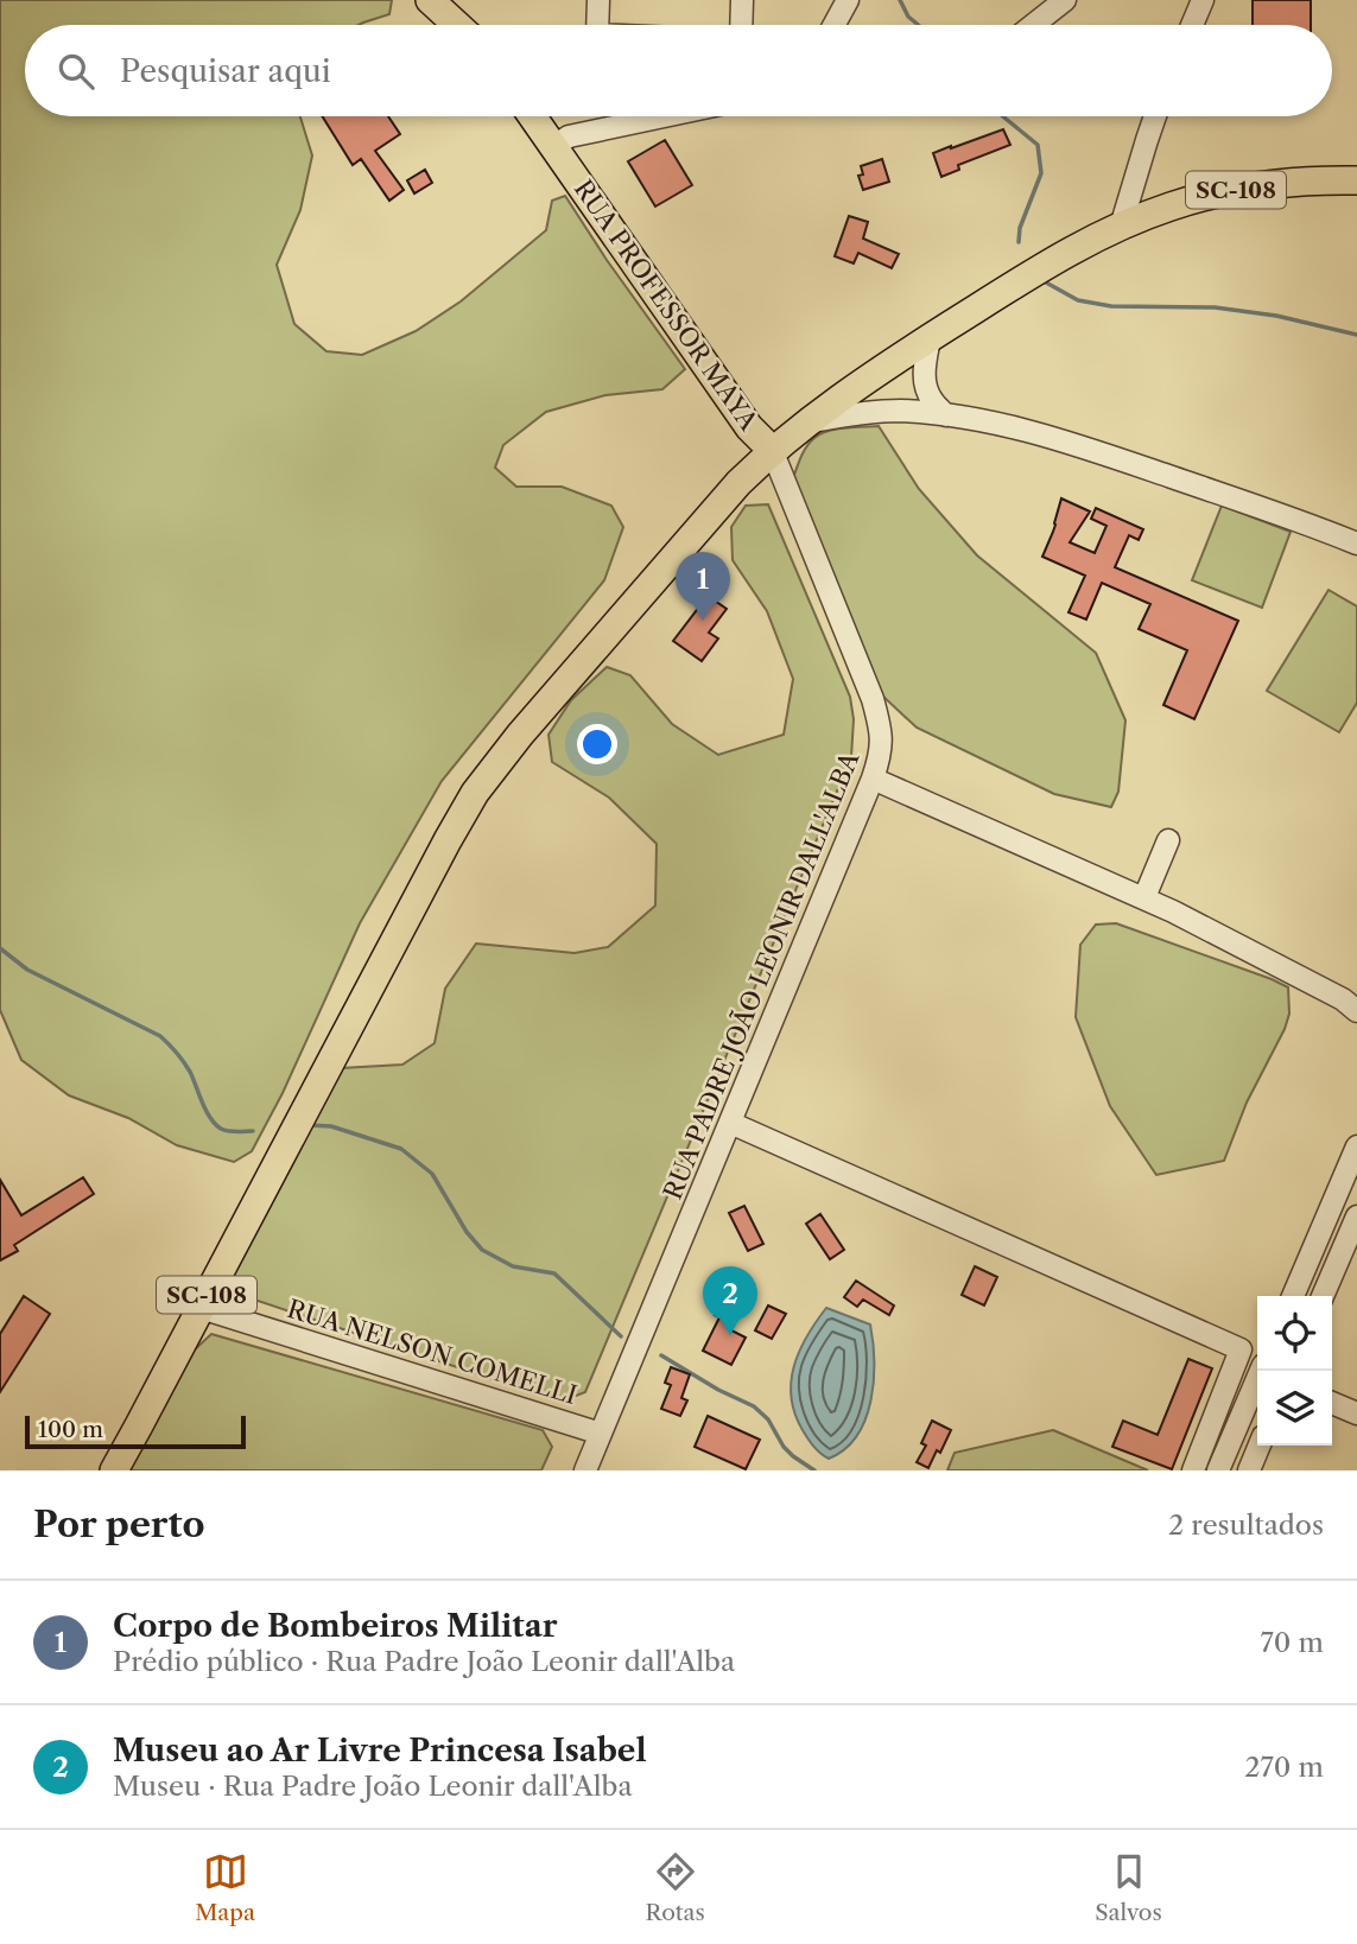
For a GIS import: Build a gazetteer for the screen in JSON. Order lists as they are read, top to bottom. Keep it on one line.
{"streets":{"main road":["SC-108","RUA PROFESSOR MAYA"],"street":["RUA PADRE JOÃO LEONIR DALL'ALBA","RUA NELSON COMELLI"]},"crossings":[["SC-108","RUA PROFESSOR MAYA"],["SC-108","RUA PADRE JOÃO LEONIR DALL'ALBA"],["SC-108","RUA NELSON COMELLI"],["RUA PROFESSOR MAYA","RUA PADRE JOÃO LEONIR DALL'ALBA"],["RUA PADRE JOÃO LEONIR DALL'ALBA","RUA NELSON COMELLI"]],"scale_bar":"100 m","page":{"search":"Pesquisar aqui","pins":["1","2"],"scale":"100 m","heading":["Por perto","2 resultados"],"list":[{"mark":"1","name":"Corpo de Bombeiros Militar","note":"Prédio público · Rua Padre João Leonir dall'Alba","value":"70 m"},{"mark":"2","name":"Museu ao Ar Livre Princesa Isabel","note":"Museu · Rua Padre João Leonir dall'Alba","value":"270 m"}],"nav":["Mapa","Rotas","Salvos"]}}
